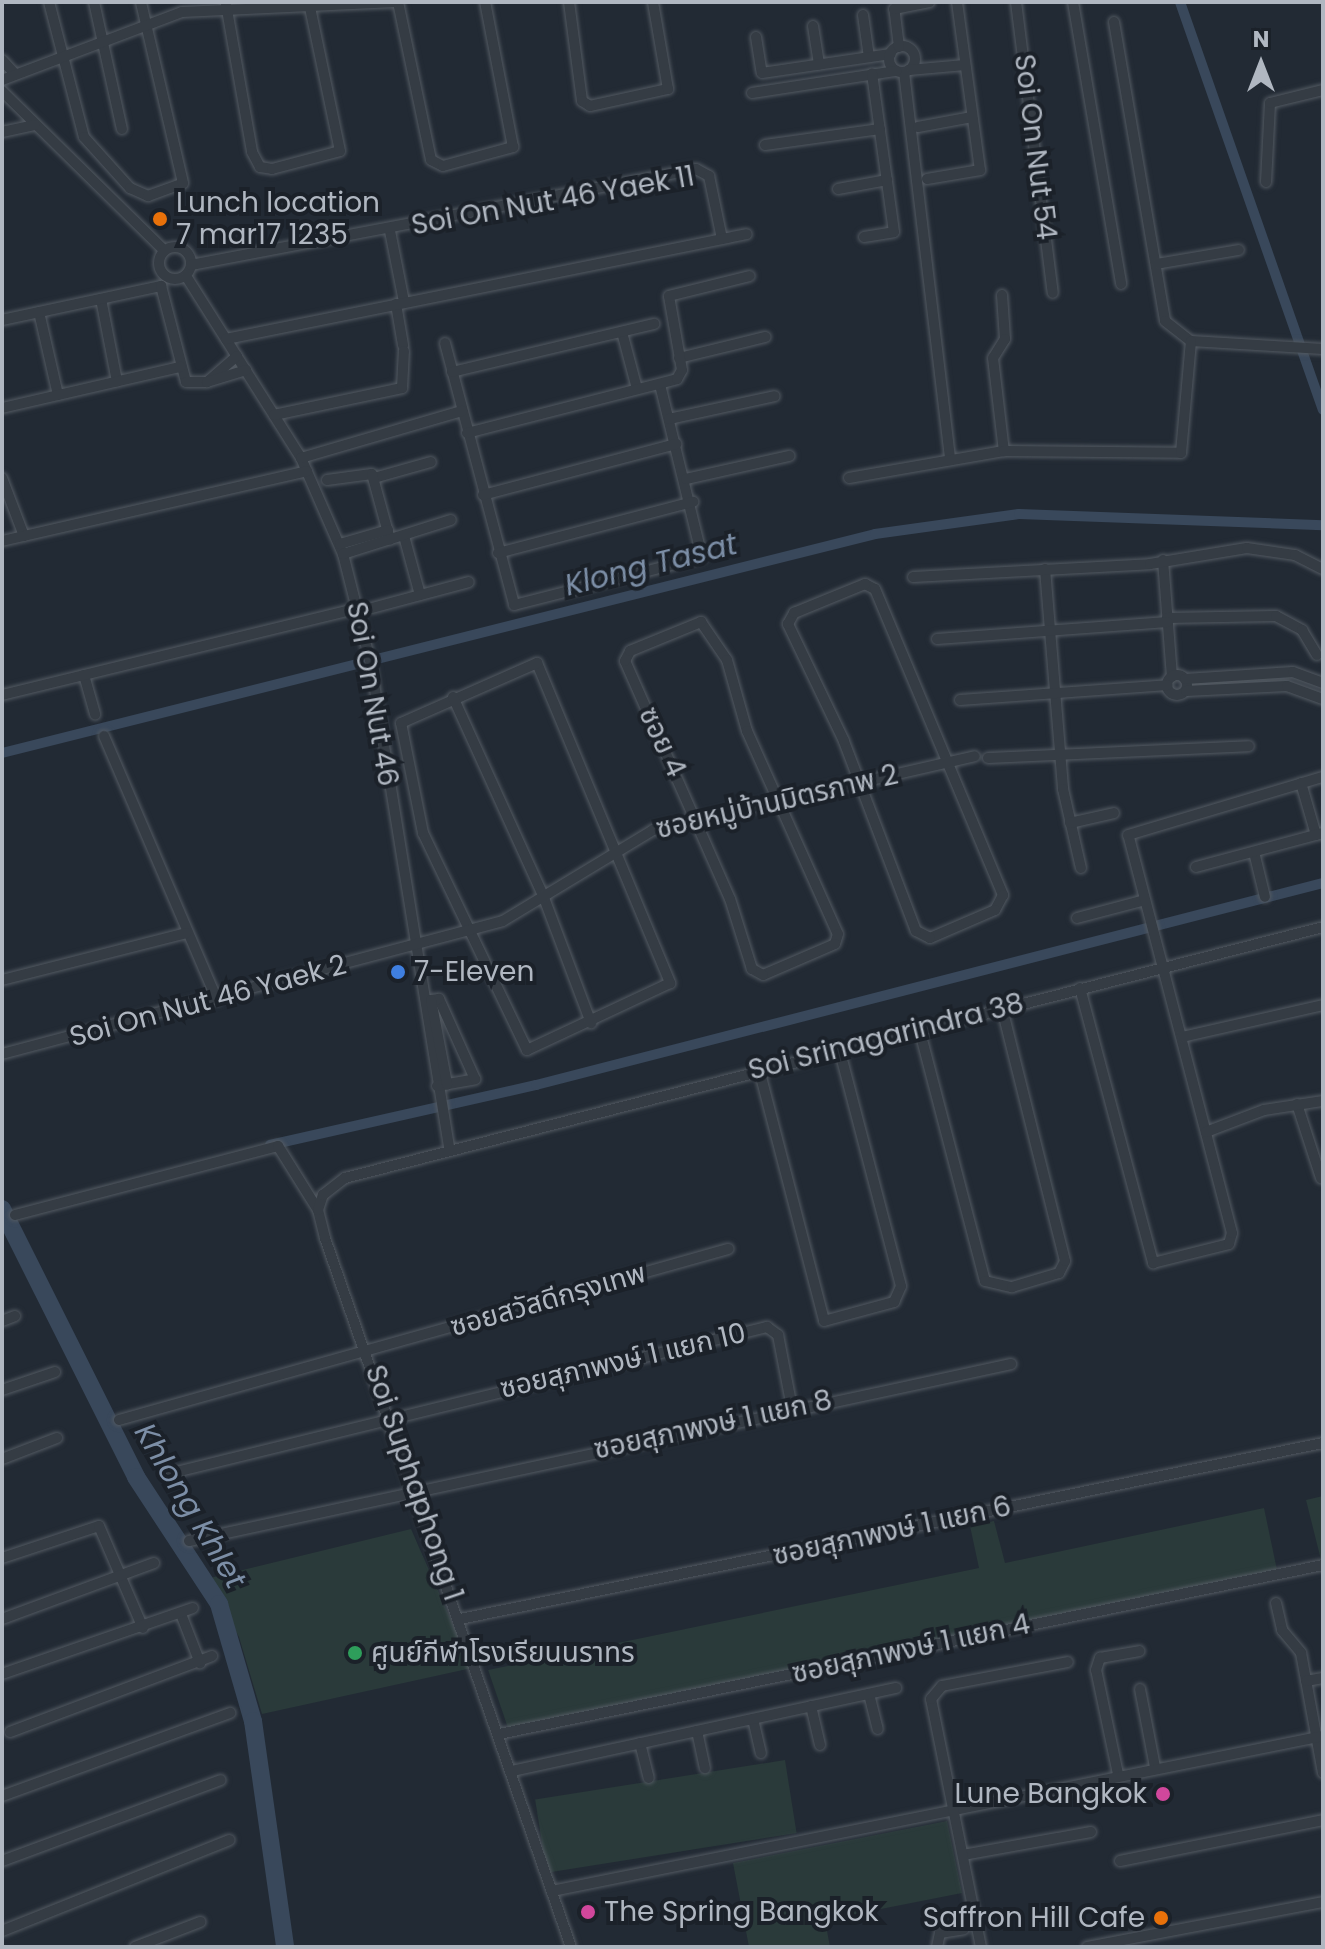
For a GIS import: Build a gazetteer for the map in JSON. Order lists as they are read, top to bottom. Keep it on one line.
{"streets":{"street":["Soi On Nut 54","Soi On Nut 46 Yaek 11","Soi On Nut 46","ซอย 4","ซอยหมู่บ้านมิตรภาพ 2","Soi On Nut 46 Yaek 2","Soi Srinagarindra 38","ซอยสวัสดีกรุงเทพ","ซอยสุภาพงษ์ 1 แยก 10","ซอยสุภาพงษ์ 1 แยก 8","Soi Suphaphong 1","ซอยสุภาพงษ์ 1 แยก 6","ซอยสุภาพงษ์ 1 แยก 4"]},"crossings":[["Soi On Nut 46 Yaek 11","Soi On Nut 46"],["Soi On Nut 46","ซอยหมู่บ้านมิตรภาพ 2"],["Soi On Nut 46","Soi On Nut 46 Yaek 2"],["Soi On Nut 46","Soi Srinagarindra 38"],["ซอย 4","ซอยหมู่บ้านมิตรภาพ 2"],["ซอยหมู่บ้านมิตรภาพ 2","Soi On Nut 46 Yaek 2"],["ซอยสวัสดีกรุงเทพ","Soi Suphaphong 1"],["ซอยสุภาพงษ์ 1 แยก 10","ซอยสุภาพงษ์ 1 แยก 8"],["ซอยสุภาพงษ์ 1 แยก 10","Soi Suphaphong 1"],["ซอยสุภาพงษ์ 1 แยก 8","Soi Suphaphong 1"],["Soi Suphaphong 1","ซอยสุภาพงษ์ 1 แยก 6"],["Soi Suphaphong 1","ซอยสุภาพงษ์ 1 แยก 4"]],"water":["Klong Tasat","Khlong Khlet"],"places":["Lunch location 7 mar17 1235","7-Eleven","ศูนย์กีฬาโรงเรียนนราทร","Lune Bangkok","The Spring Bangkok","Saffron Hill Cafe"],"north":"top"}
